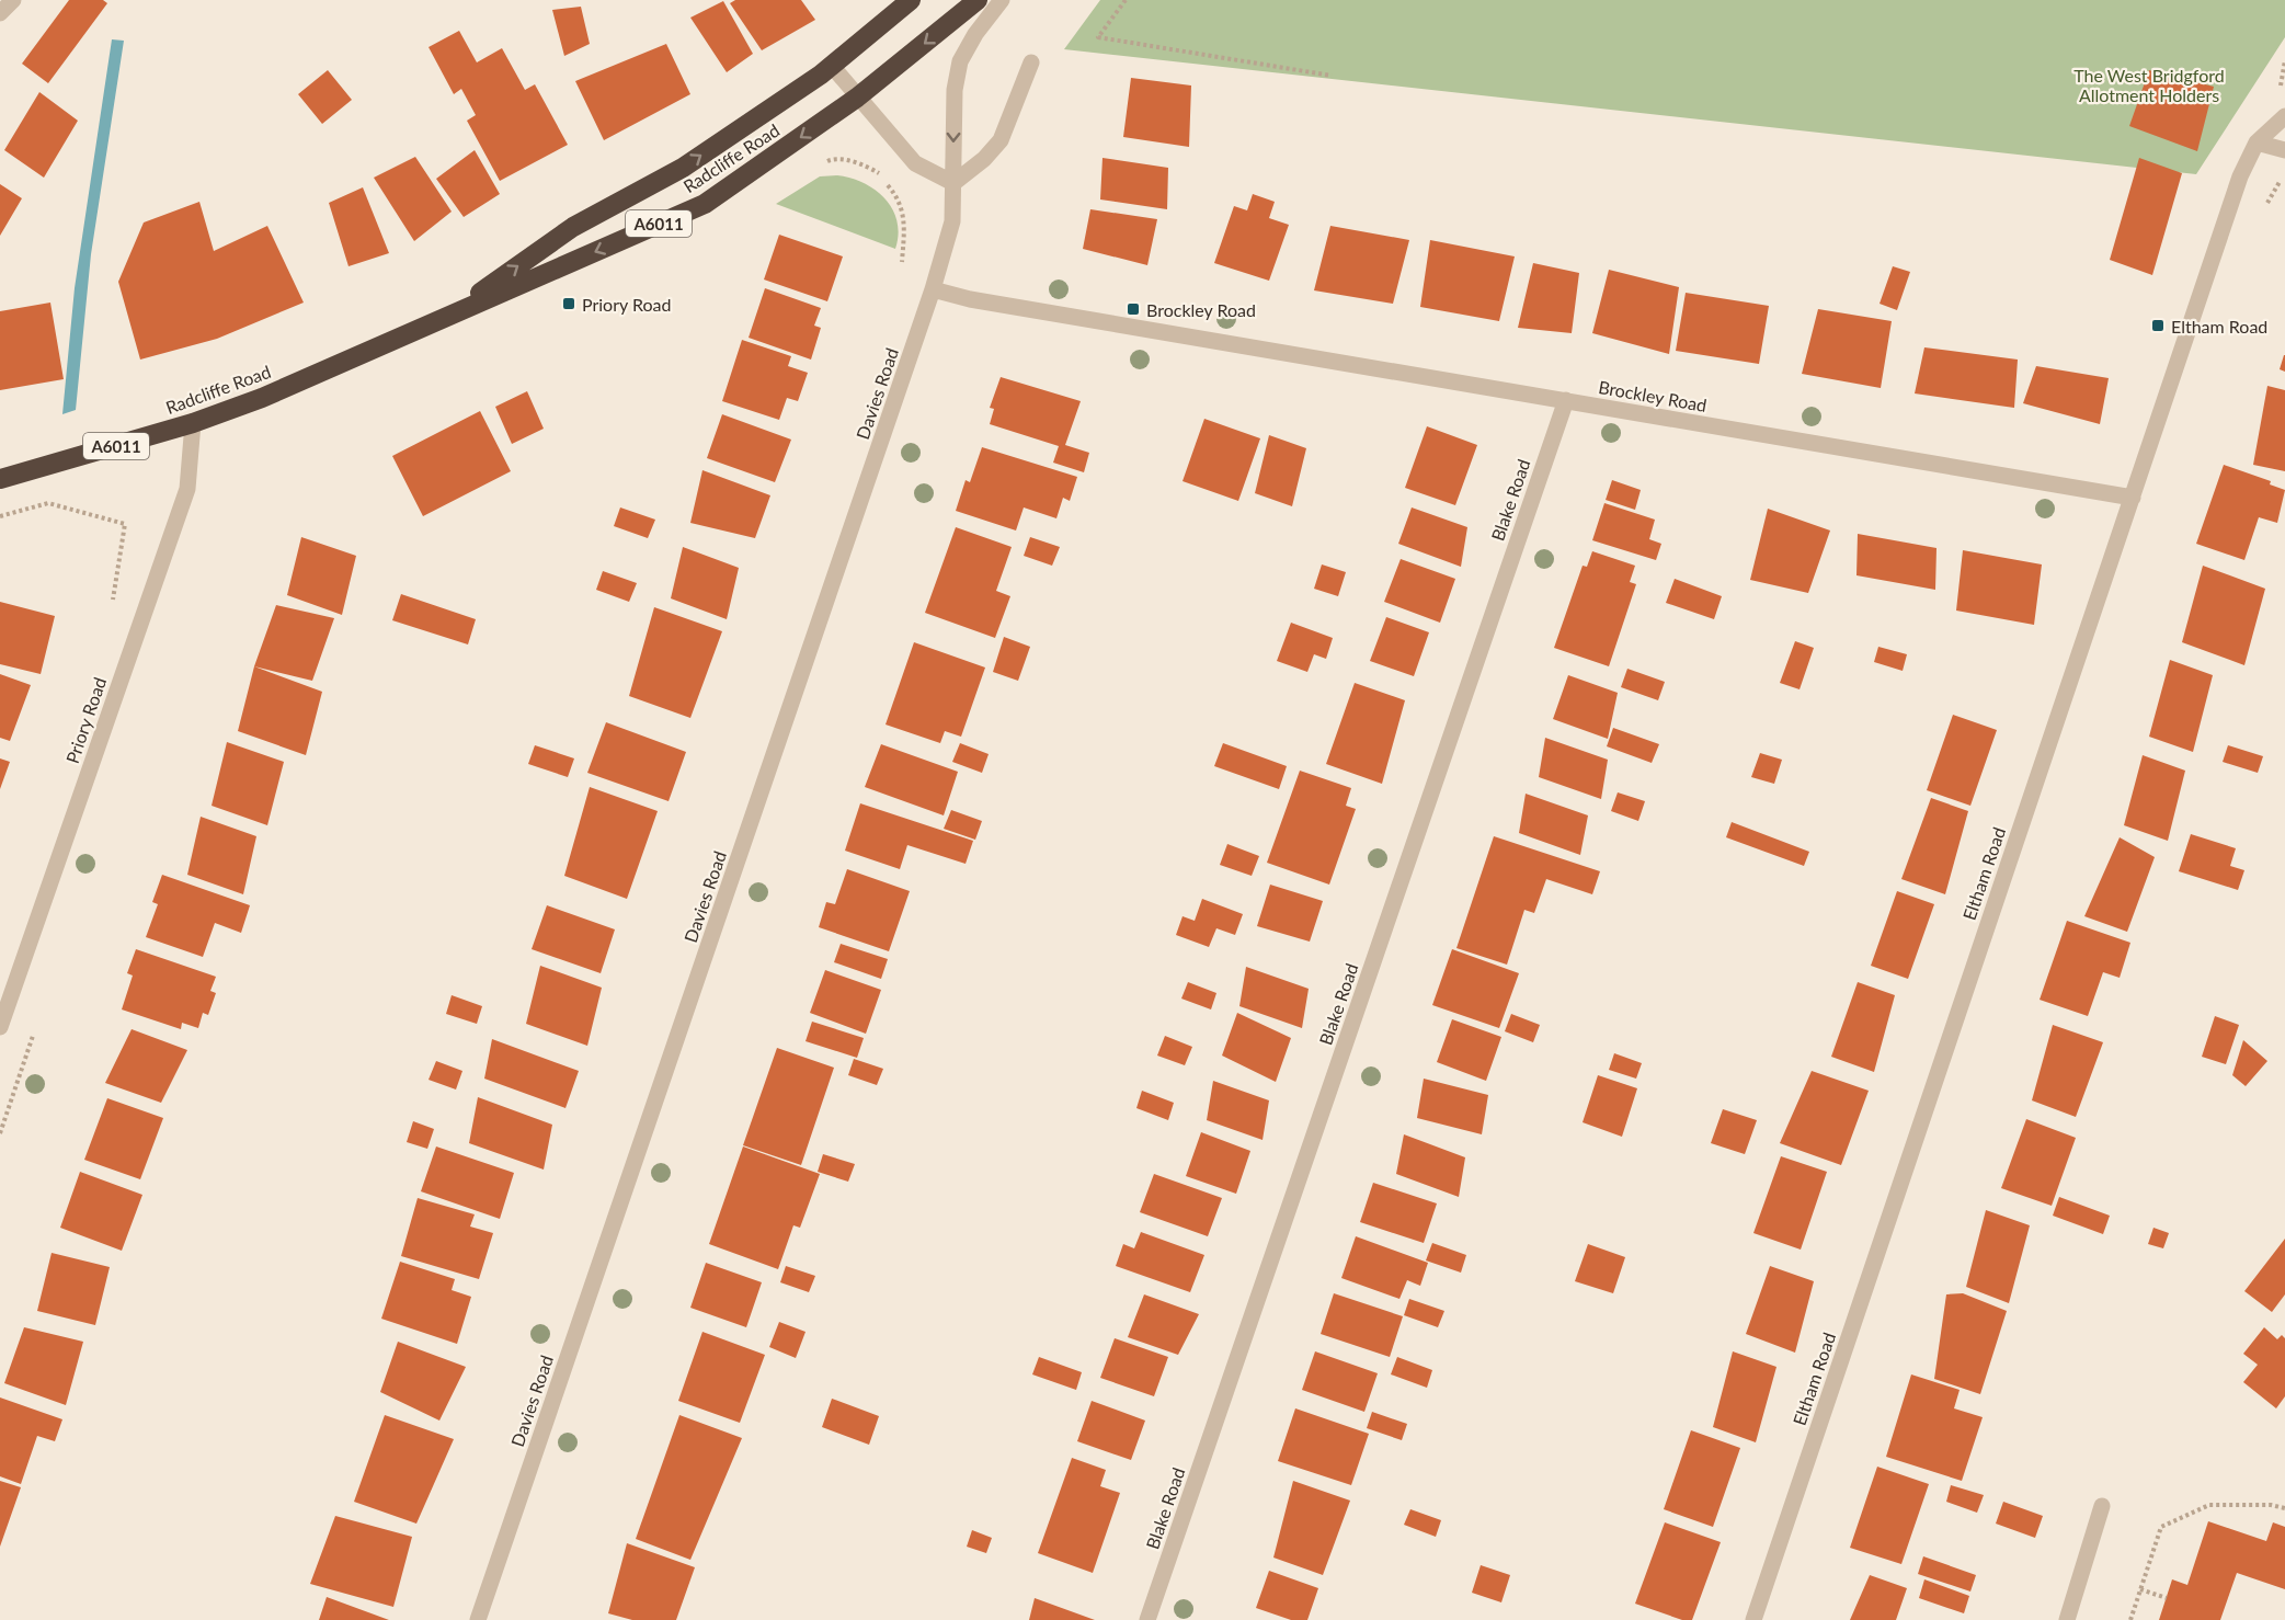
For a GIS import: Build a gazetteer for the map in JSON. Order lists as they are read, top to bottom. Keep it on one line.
{"streets":{"highway":["Radcliffe Road","A6011"],"street":["Davies Road","Brockley Road","Blake Road","Priory Road","Eltham Road"]},"crossings":[["Radcliffe Road","Priory Road"],["Davies Road","Brockley Road"],["Brockley Road","Blake Road"],["Brockley Road","Eltham Road"]],"parks":["The West Bridgford Allotment Holders"],"places":{"transit":["Priory Road","Brockley Road","Eltham Road"]}}
